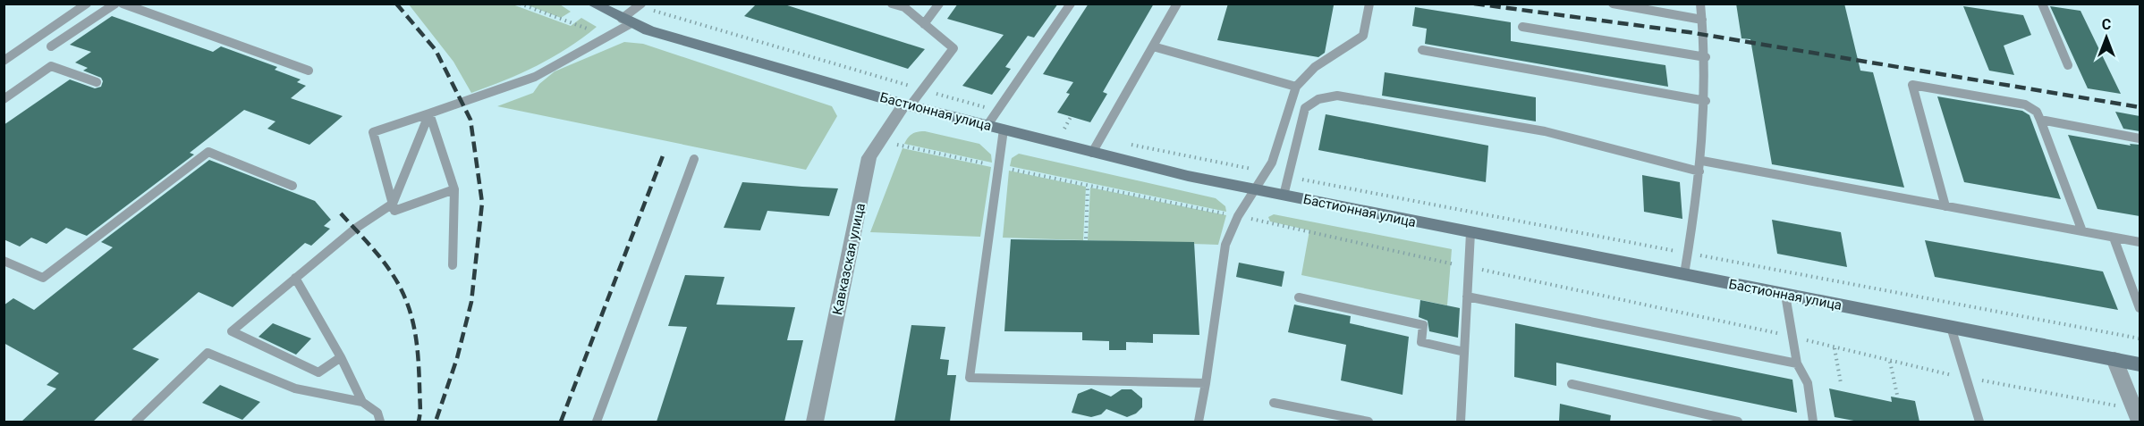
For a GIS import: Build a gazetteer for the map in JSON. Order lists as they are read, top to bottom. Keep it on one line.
{"streets":{"main road":["Бастионная улица"],"street":["Кавказская улица"]},"crossings":[["Бастионная улица","Кавказская улица"]],"north":"top"}
